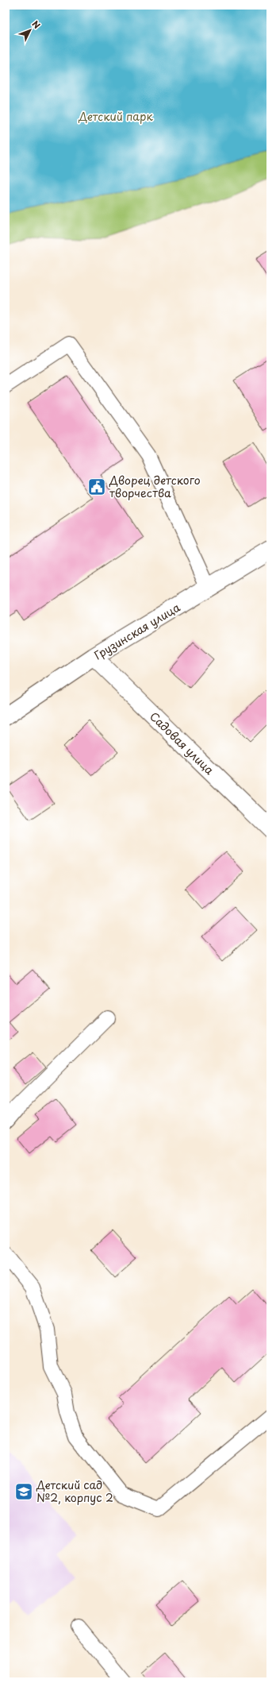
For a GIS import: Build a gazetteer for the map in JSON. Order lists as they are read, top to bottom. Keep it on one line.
{"streets":{"street":["Грузинская улица","Садовая улица"]},"crossings":[["Грузинская улица","Садовая улица"]],"parks":["Детский парк"],"places":{"public building":["Дворец детского творчества"],"school or university":["Детский сад №2, корпус 2"]},"north":"top right"}
